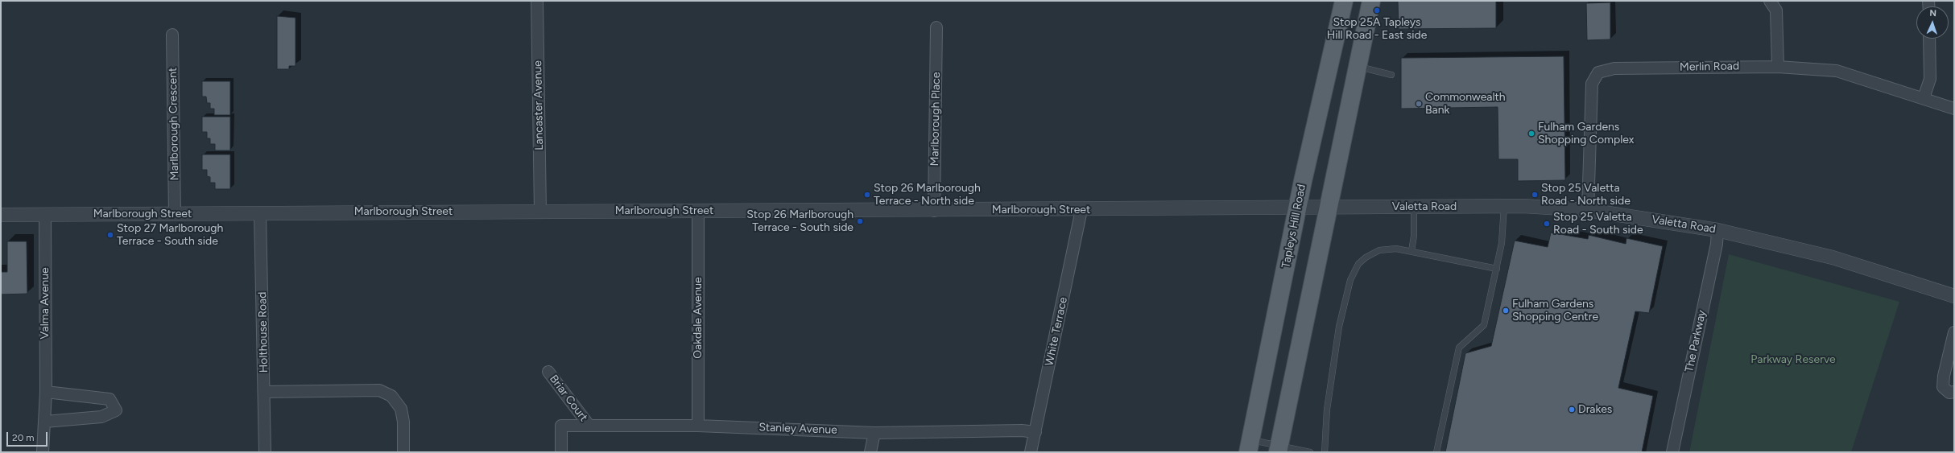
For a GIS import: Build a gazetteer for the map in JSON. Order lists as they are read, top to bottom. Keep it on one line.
{"streets":{"main road":["Tapleys Hill Road"],"street":["Merlin Road","Lancaster Avenue","Marlborough Place","Marlborough Crescent","Valetta Road","Marlborough Street","Valma Avenue","Oakdale Avenue","White Terrace","Holthouse Road","The Parkway","Briar Court","Stanley Avenue"]},"crossings":[["Merlin Road","Valetta Road"],["Lancaster Avenue","Marlborough Street"],["Marlborough Place","Marlborough Street"],["Marlborough Crescent","Marlborough Street"],["Valetta Road","Marlborough Street"],["Valetta Road","The Parkway"],["Marlborough Street","Tapleys Hill Road"],["Marlborough Street","Valma Avenue"],["Marlborough Street","Oakdale Avenue"],["Marlborough Street","White Terrace"],["Marlborough Street","Holthouse Road"],["Oakdale Avenue","Stanley Avenue"],["White Terrace","Stanley Avenue"],["Briar Court","Stanley Avenue"]],"parks":["Parkway Reserve"],"places":["Stop 25A Tapleys Hill Road - East side","Commonwealth Bank","Fulham Gardens Shopping Complex","Stop 26 Marlborough Terrace - North side","Stop 25 Valetta Road - North side","Stop 26 Marlborough Terrace - South side","Stop 25 Valetta Road - South side","Stop 27 Marlborough Terrace - South side","Fulham Gardens Shopping Centre","Drakes"],"scale_bar":"20 m","north":"top"}
